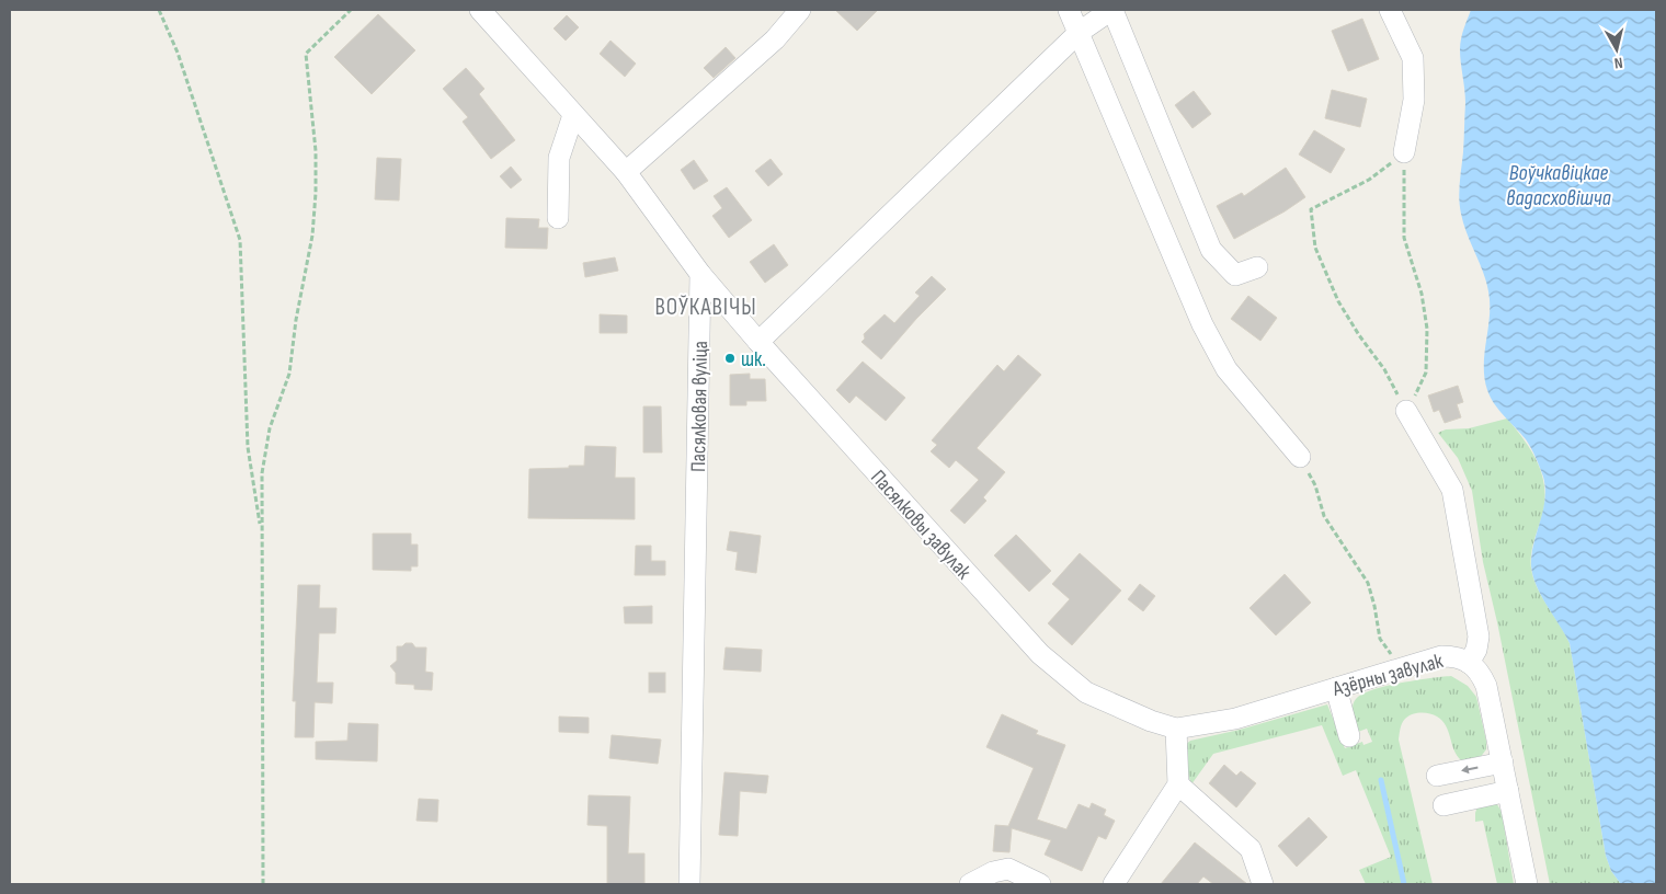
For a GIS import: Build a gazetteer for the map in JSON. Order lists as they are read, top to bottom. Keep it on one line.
{"streets":{"street":["Пасялковая вуліца","Пасялковы завулак","Азёрны завулак"]},"crossings":[["Пасялковая вуліца","Пасялковы завулак"],["Пасялковы завулак","Азёрны завулак"]],"districts":["ВОЎКАВІЧЫ"],"water":["Воўчкавіцкае вадасховішча"],"places":["шк."],"north":"bottom"}
